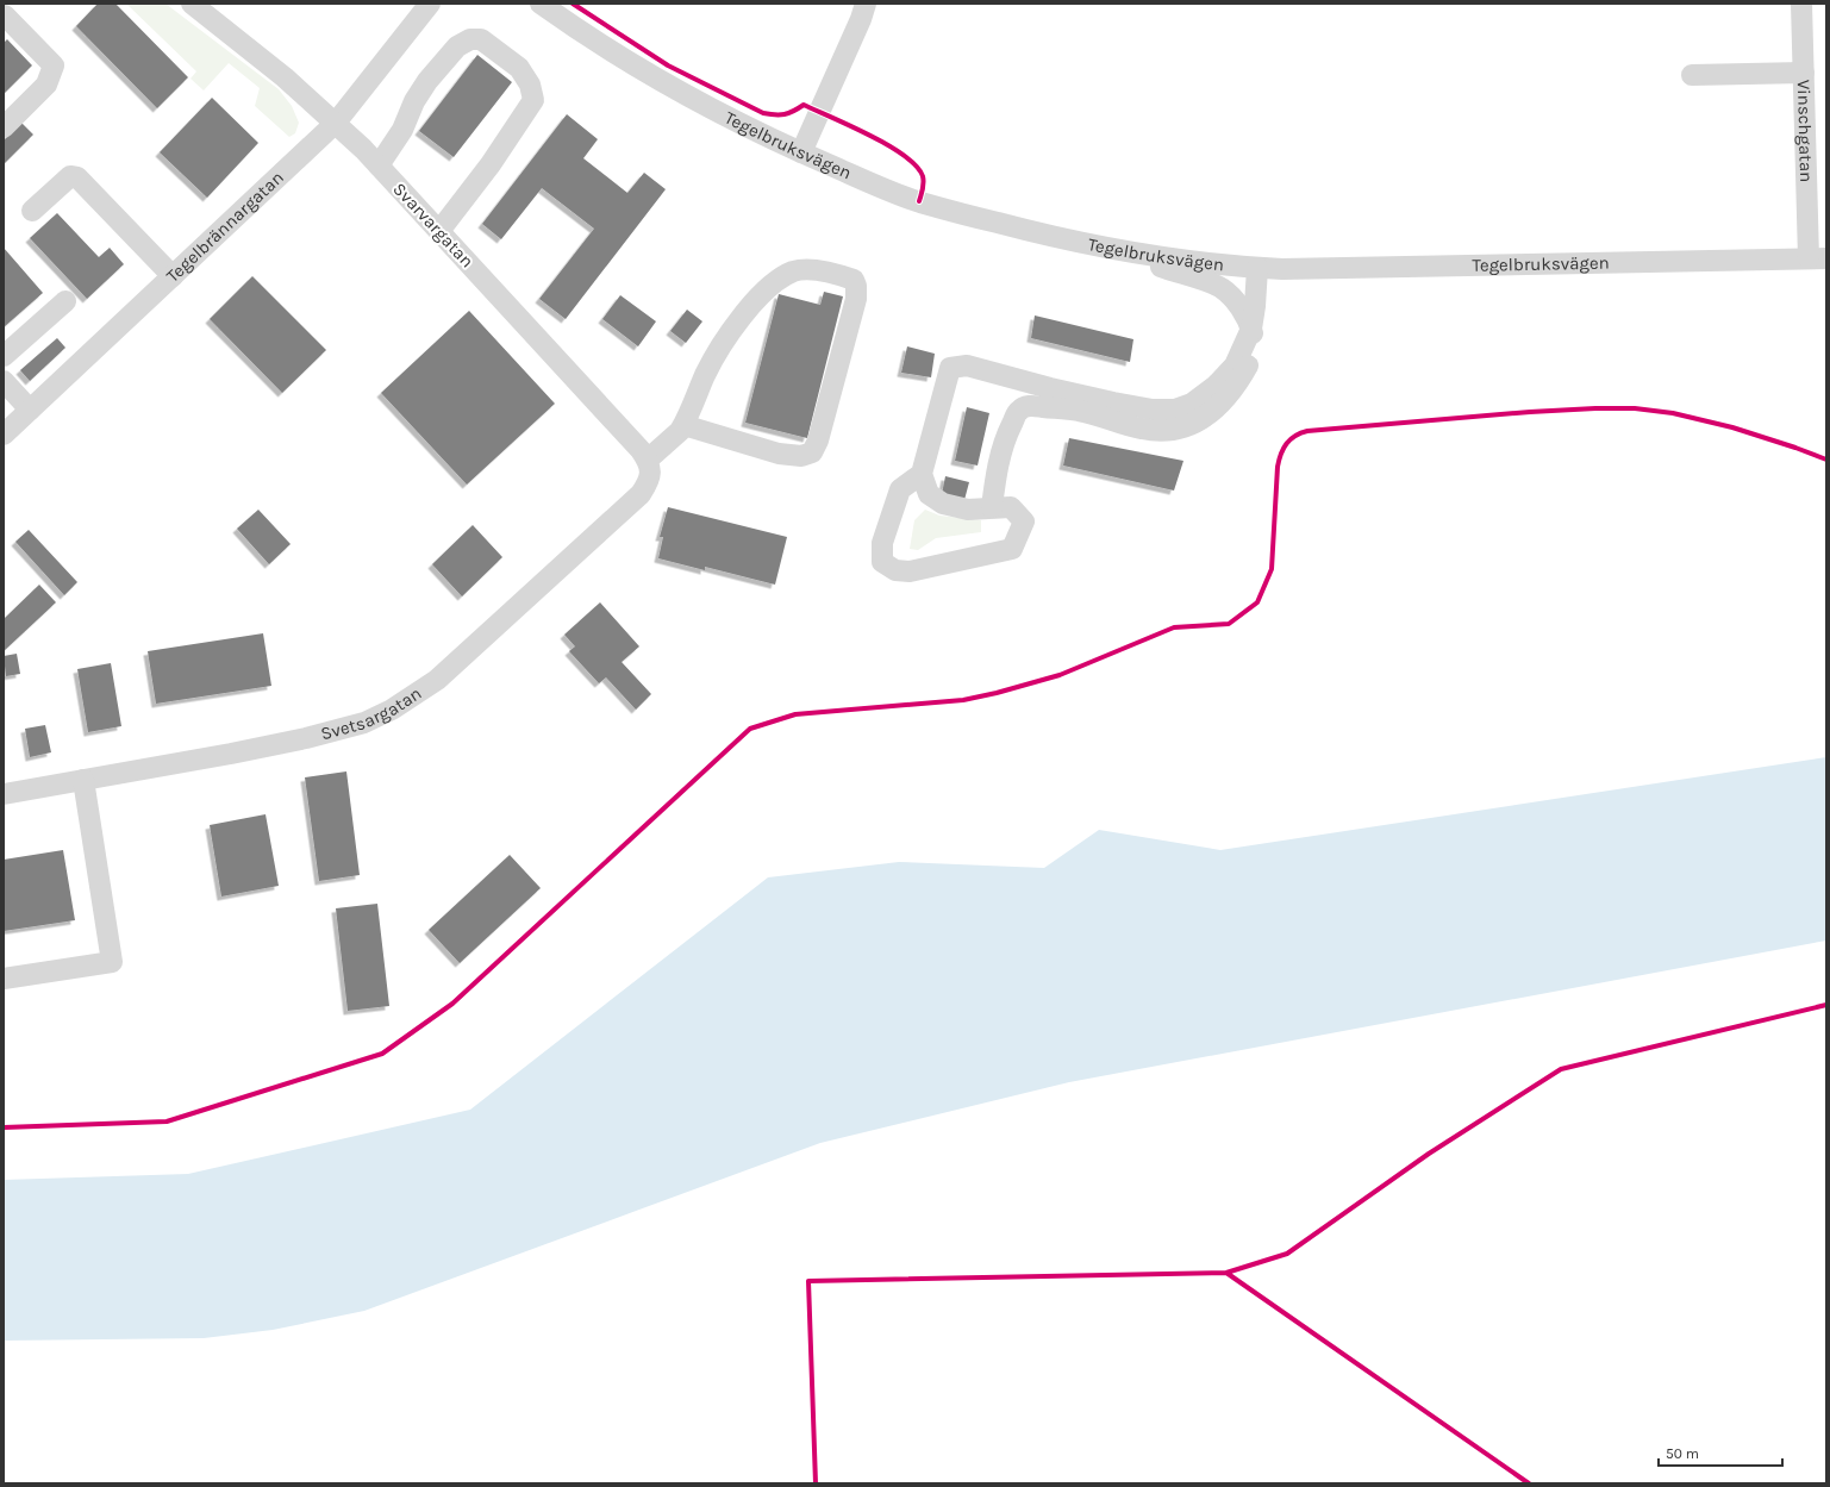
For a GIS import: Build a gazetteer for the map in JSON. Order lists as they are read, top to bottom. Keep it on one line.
{"streets":{"street":["Vinschgatan","Tegelbruksvägen","Svarvargatan","Tegelbrännargatan","Svetsargatan"]},"crossings":[["Vinschgatan","Tegelbruksvägen"],["Svarvargatan","Tegelbrännargatan"],["Svarvargatan","Svetsargatan"]],"scale_bar":"50 m"}
